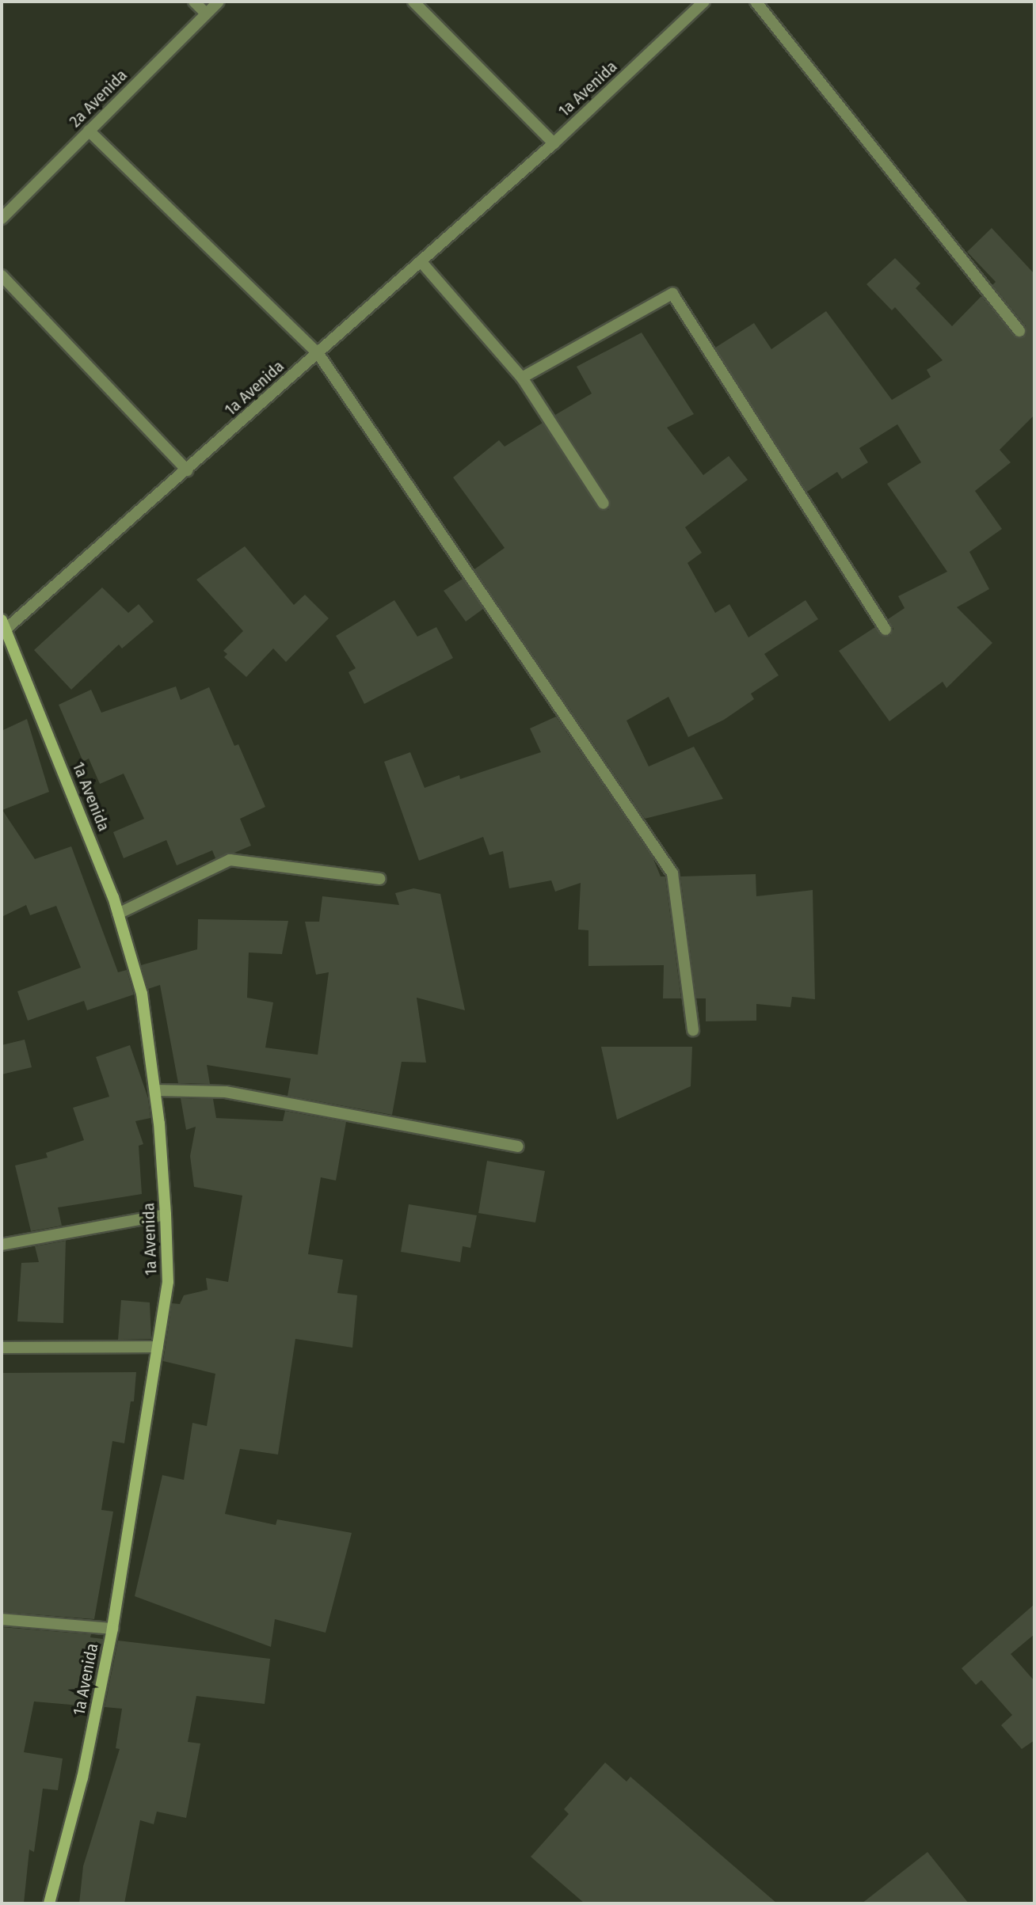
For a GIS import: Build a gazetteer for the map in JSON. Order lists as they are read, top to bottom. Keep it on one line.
{"streets":{"street":["1a Avenida","2a Avenida"]}}
